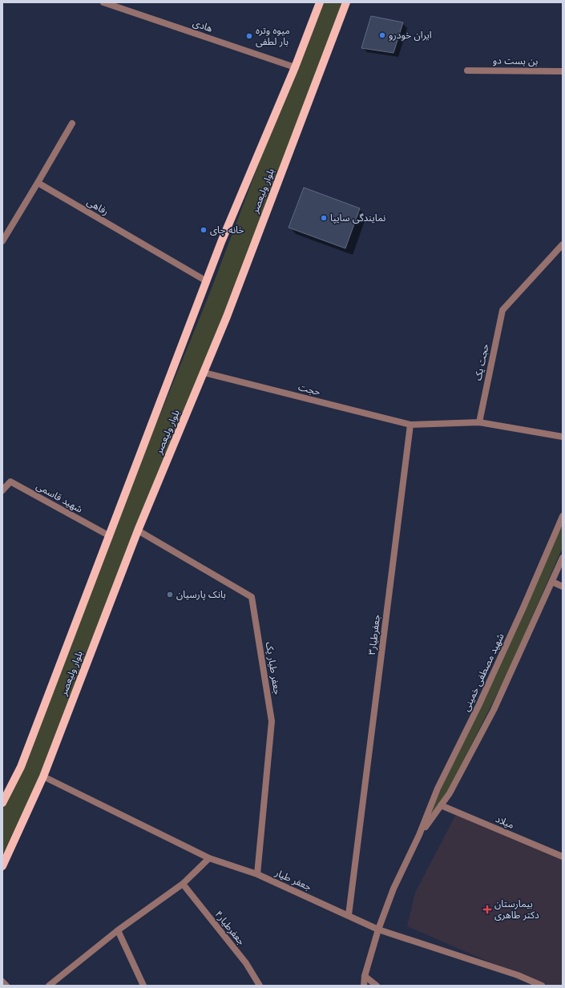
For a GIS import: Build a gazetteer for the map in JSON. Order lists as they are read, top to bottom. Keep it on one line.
{"streets":{"main road":["بلوار ولیعصر"],"street":["هادی","بن بست دو","رفاهی","حجت یک","حجت","شهید قاسمی","جعفرطیار۳","جعفر طیار یک","شهید مصطفی خمینی","میلاد","جعفر طیار","جعفرطیار۴"]},"crossings":[["هادی","بلوار ولیعصر"],["بلوار ولیعصر","رفاهی"],["بلوار ولیعصر","حجت"],["بلوار ولیعصر","شهید قاسمی"],["بلوار ولیعصر","جعفر طیار یک"],["بلوار ولیعصر","جعفر طیار"],["حجت","جعفرطیار۳"],["جعفرطیار۳","جعفر طیار"],["جعفر طیار یک","جعفر طیار"],["شهید مصطفی خمینی","میلاد"],["شهید مصطفی خمینی","جعفر طیار"]],"places":{"other":["ایران خودرو","میوه وتره بار لطفی","نمایندگی سایپا","خانه چای","بانک پارسیان"],"health":["بیمارستان دکتر طاهری"]}}
